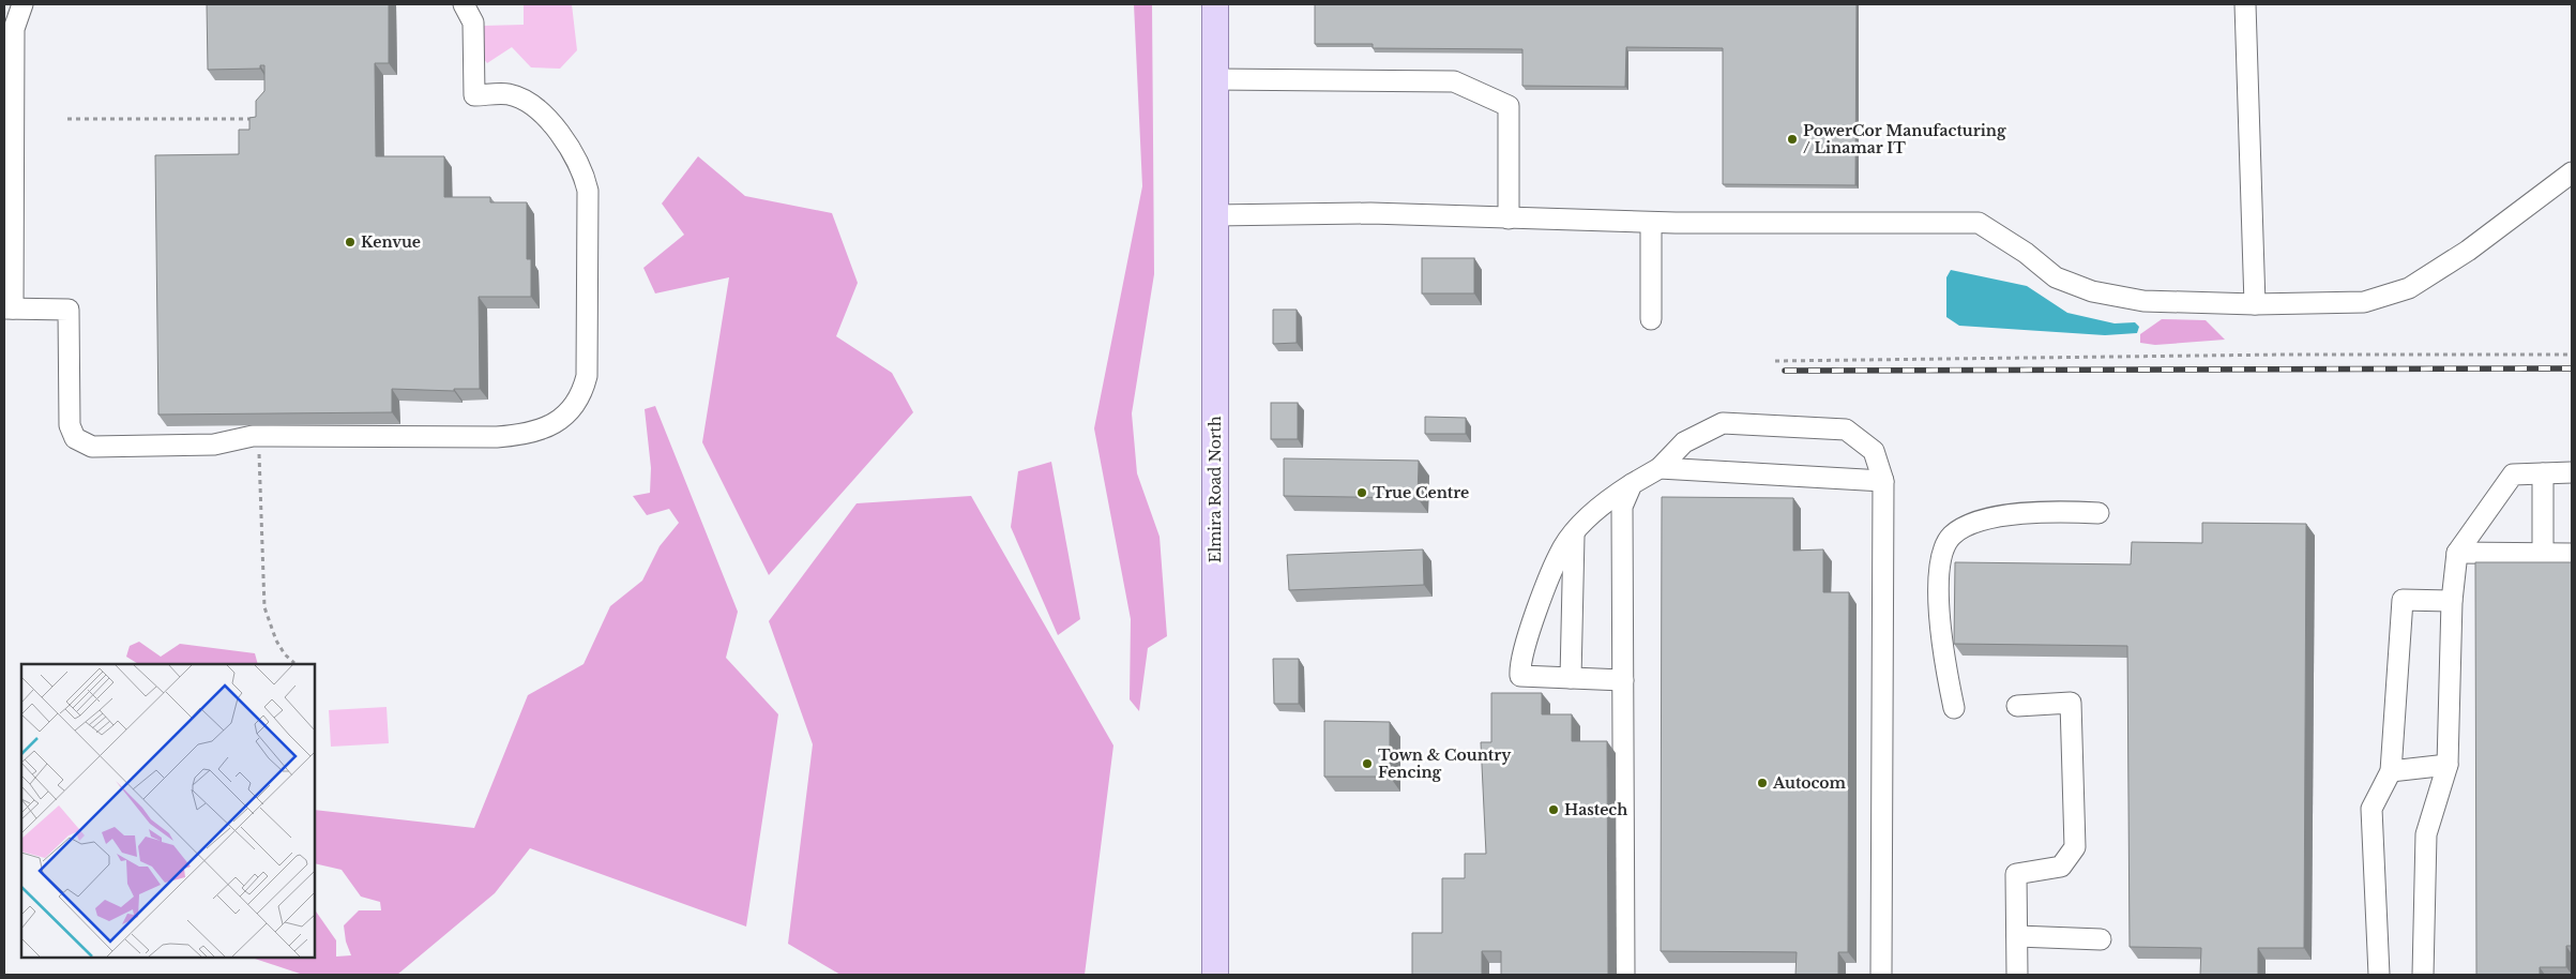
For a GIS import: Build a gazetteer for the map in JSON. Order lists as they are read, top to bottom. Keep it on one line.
{"streets":{"main road":["Elmira Road North"]},"places":["PowerCor Manufacturing / Linamar IT","Kenvue","True Centre","Town & Country Fencing","Autocom","Hastech"]}
